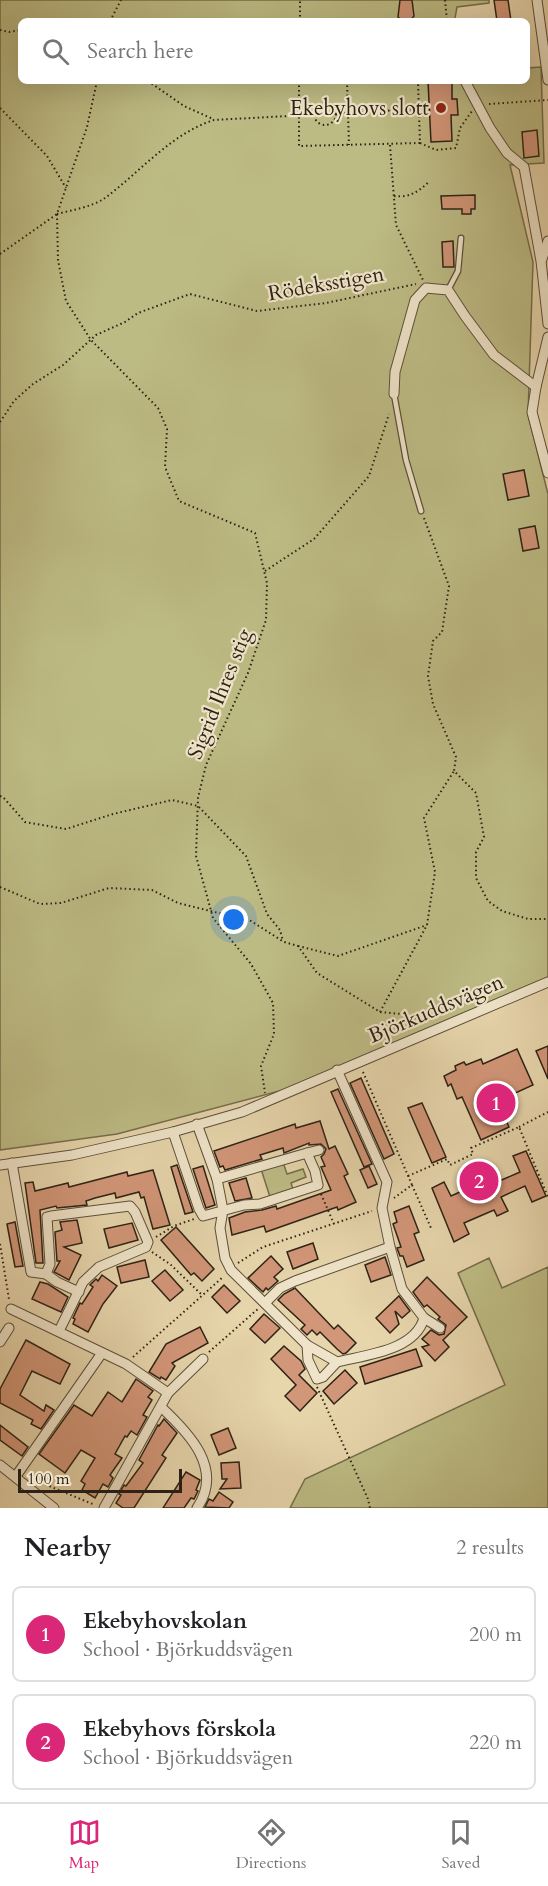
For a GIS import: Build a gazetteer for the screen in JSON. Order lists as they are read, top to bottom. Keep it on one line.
{"streets":{"street":["Björkuddsvägen"],"path":["Rödeksstigen","Sigrid Ihres stig"]},"crossings":[["Rödeksstigen","Sigrid Ihres stig"],["Sigrid Ihres stig","Björkuddsvägen"]],"places":["Ekebyhovs slott"],"scale_bar":"100 m","page":{"search":"Search here","pins":["1","2"],"scale":"100 m","heading":["Nearby","2 results"],"list":[{"mark":"1","name":"Ekebyhovskolan","note":"School · Björkuddsvägen","value":"200 m"},{"mark":"2","name":"Ekebyhovs förskola","note":"School · Björkuddsvägen","value":"220 m"}],"nav":["Map","Directions","Saved"]}}
